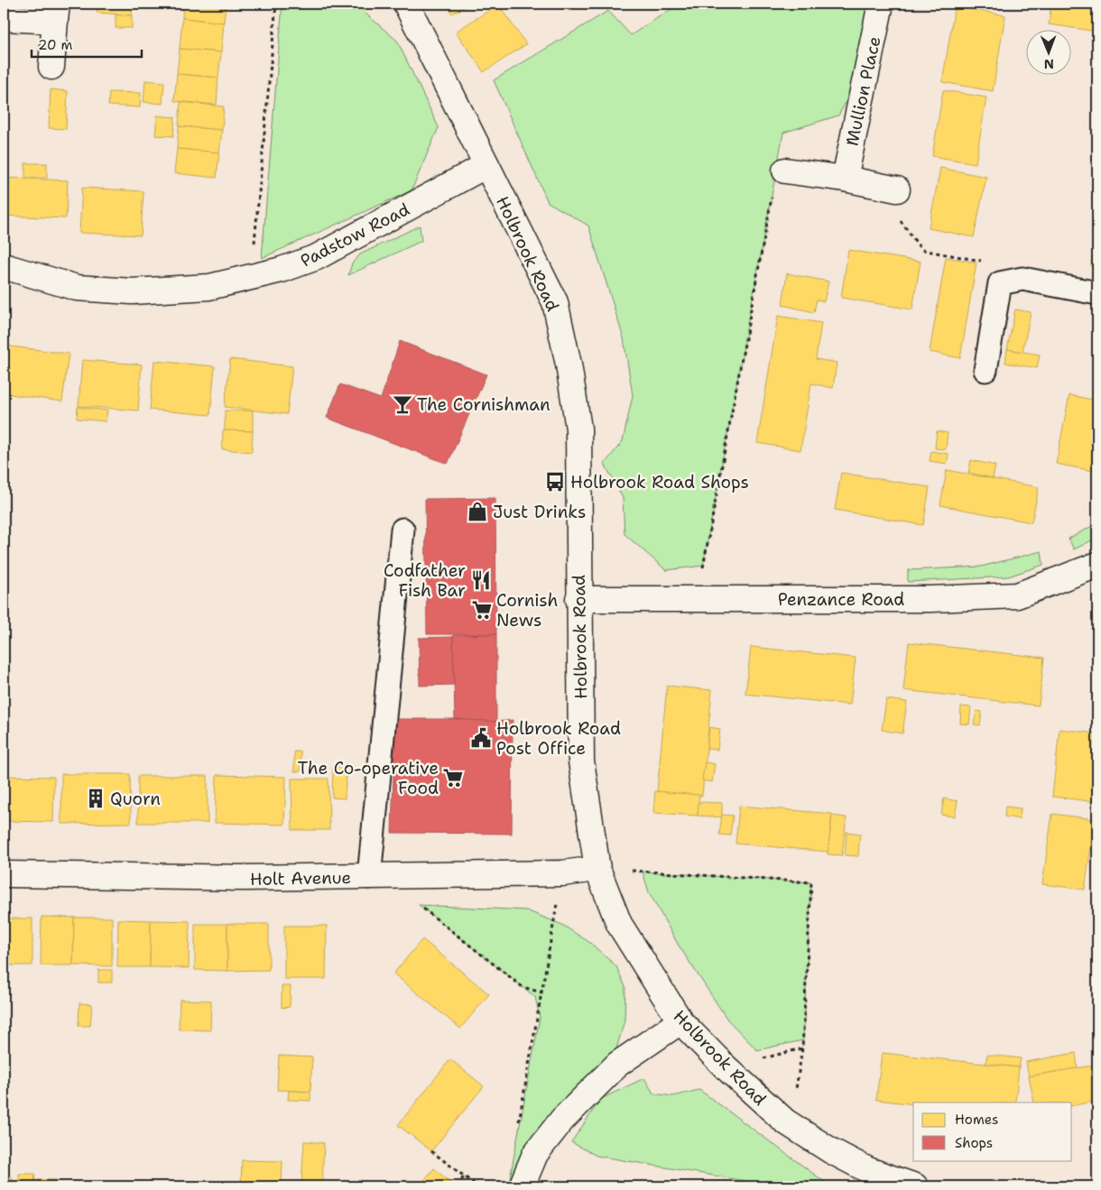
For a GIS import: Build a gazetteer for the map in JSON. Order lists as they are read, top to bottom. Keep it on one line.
{"streets":{"street":["Mullion Place","Padstow Road","Holbrook Road","Penzance Road","Holt Avenue"]},"crossings":[["Padstow Road","Holbrook Road"],["Holbrook Road","Penzance Road"],["Holbrook Road","Holt Avenue"]],"places":{"bar":["The Cornishman"],"bus stop":["Holbrook Road Shops"],"shop":["Just Drinks"],"restaurant":["Codfather Fish Bar"],"supermarket":["Cornish News","The Co-operative Food"],"public building":["Holbrook Road Post Office"],"building":["Quorn"]},"legend":["Homes","Shops"],"scale_bar":"20 m","north":"bottom"}
